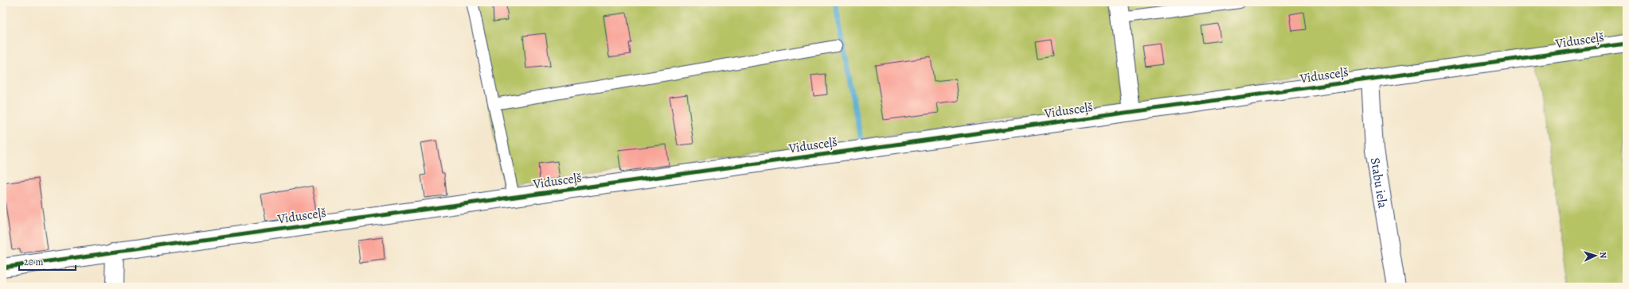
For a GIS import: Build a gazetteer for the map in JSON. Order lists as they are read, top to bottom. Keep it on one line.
{"streets":{"street":["Vidusceļš","Stabu iela"]},"crossings":[["Vidusceļš","Stabu iela"]],"scale_bar":"20 m","north":"right"}
